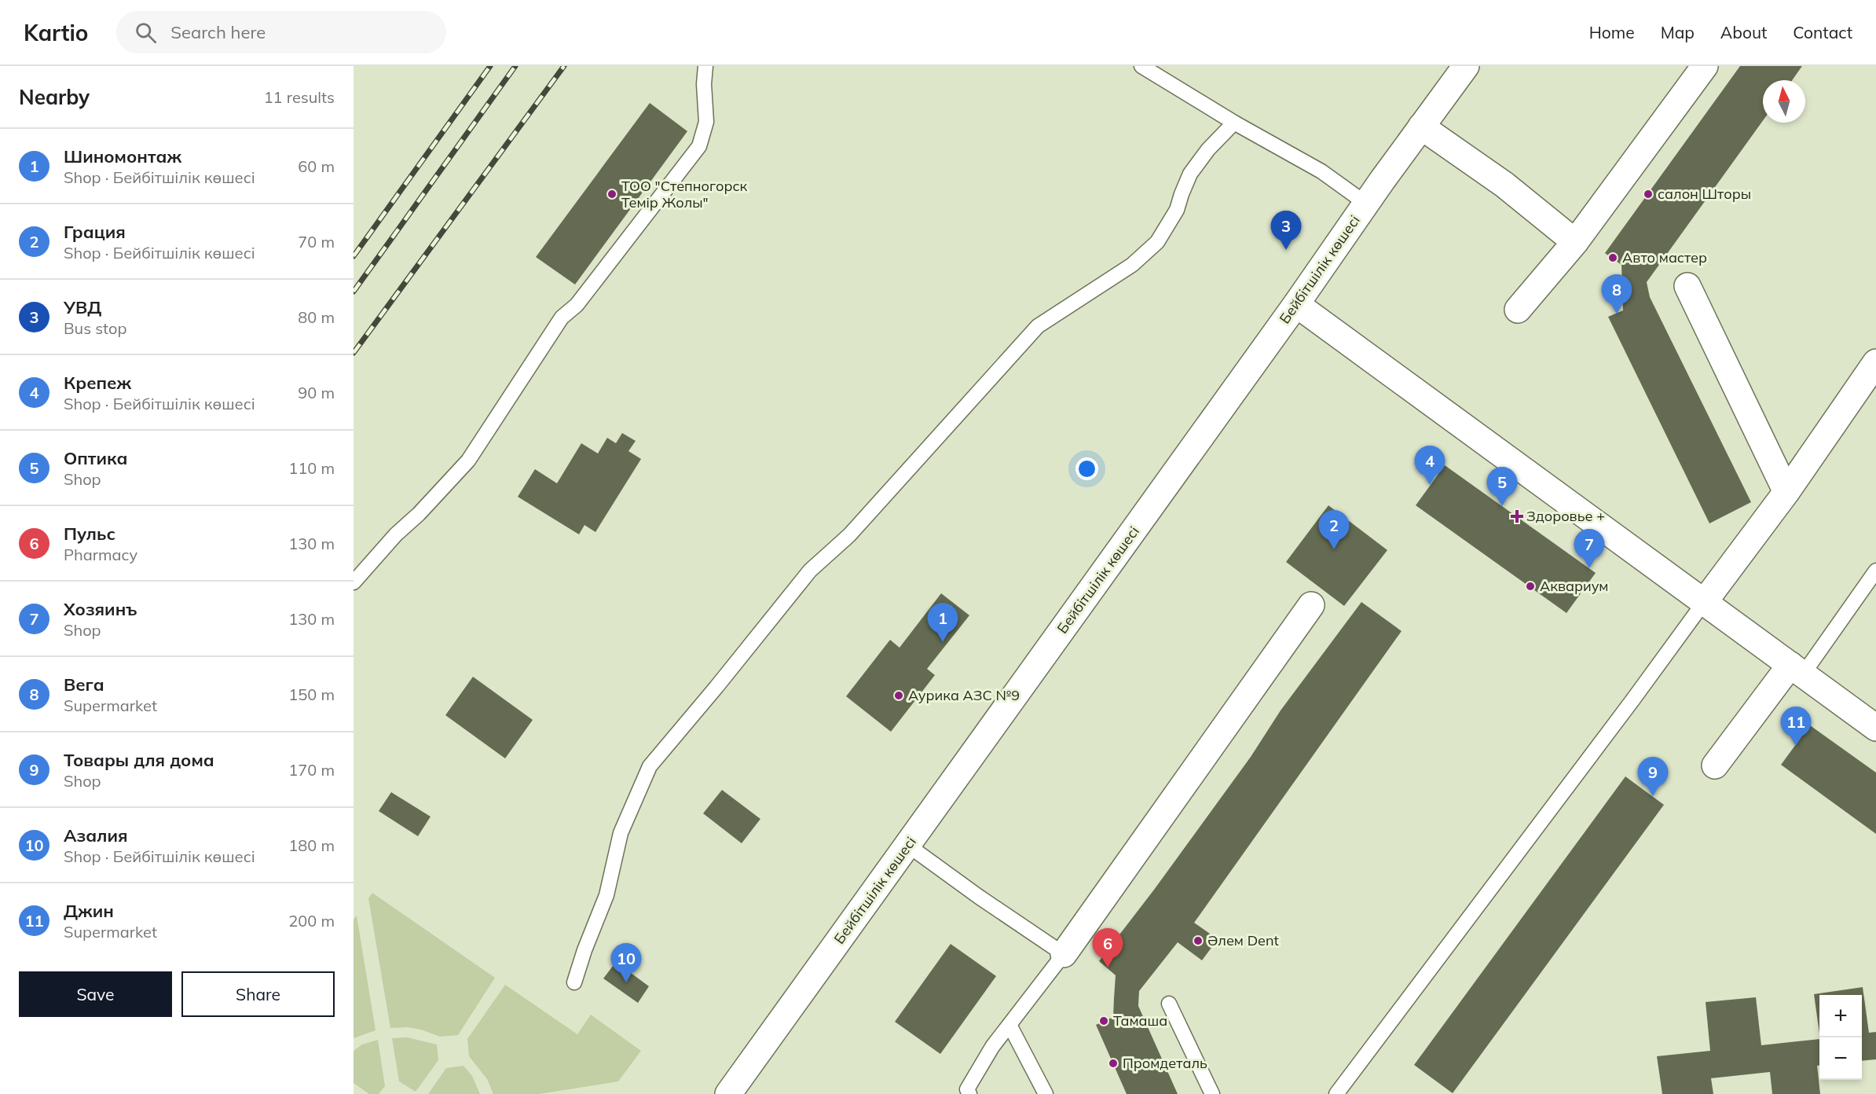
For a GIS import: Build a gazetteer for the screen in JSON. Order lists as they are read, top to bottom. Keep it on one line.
{"streets":{"street":["Бейбітшілік көшесі"]},"places":{"other":["ТОО \"Степногорск Темiр Жолы\"","салон Шторы","Авто мастер","Аквариум","Аурика АЗС №9","Әлем Dent","Тамаша","Промдеталь"],"health":["Здоровье +"]},"north":"top","page":{"header":"Kartio","search":"Search here","nav":["Home","Map","About","Contact"],"heading":["Nearby","11 results"],"list":[{"mark":"1","name":"Шиномонтаж","note":"Shop · Бейбітшілік көшесі","value":"60 m"},{"mark":"2","name":"Грация","note":"Shop · Бейбітшілік көшесі","value":"70 m"},{"mark":"3","name":"УВД","note":"Bus stop","value":"80 m"},{"mark":"4","name":"Крепеж","note":"Shop · Бейбітшілік көшесі","value":"90 m"},{"mark":"5","name":"Оптика","note":"Shop","value":"110 m"},{"mark":"6","name":"Пульс","note":"Pharmacy","value":"130 m"},{"mark":"7","name":"Хозяинъ","note":"Shop","value":"130 m"},{"mark":"8","name":"Вега","note":"Supermarket","value":"150 m"},{"mark":"9","name":"Товары для дома","note":"Shop","value":"170 m"},{"mark":"10","name":"Азалия","note":"Shop · Бейбітшілік көшесі","value":"180 m"},{"mark":"11","name":"Джин","note":"Supermarket","value":"200 m"}],"pins":["3","8","4","5","2","7","1","11","9","6","10"],"buttons":["Save","Share"],"map_buttons":["+","−"]}}
